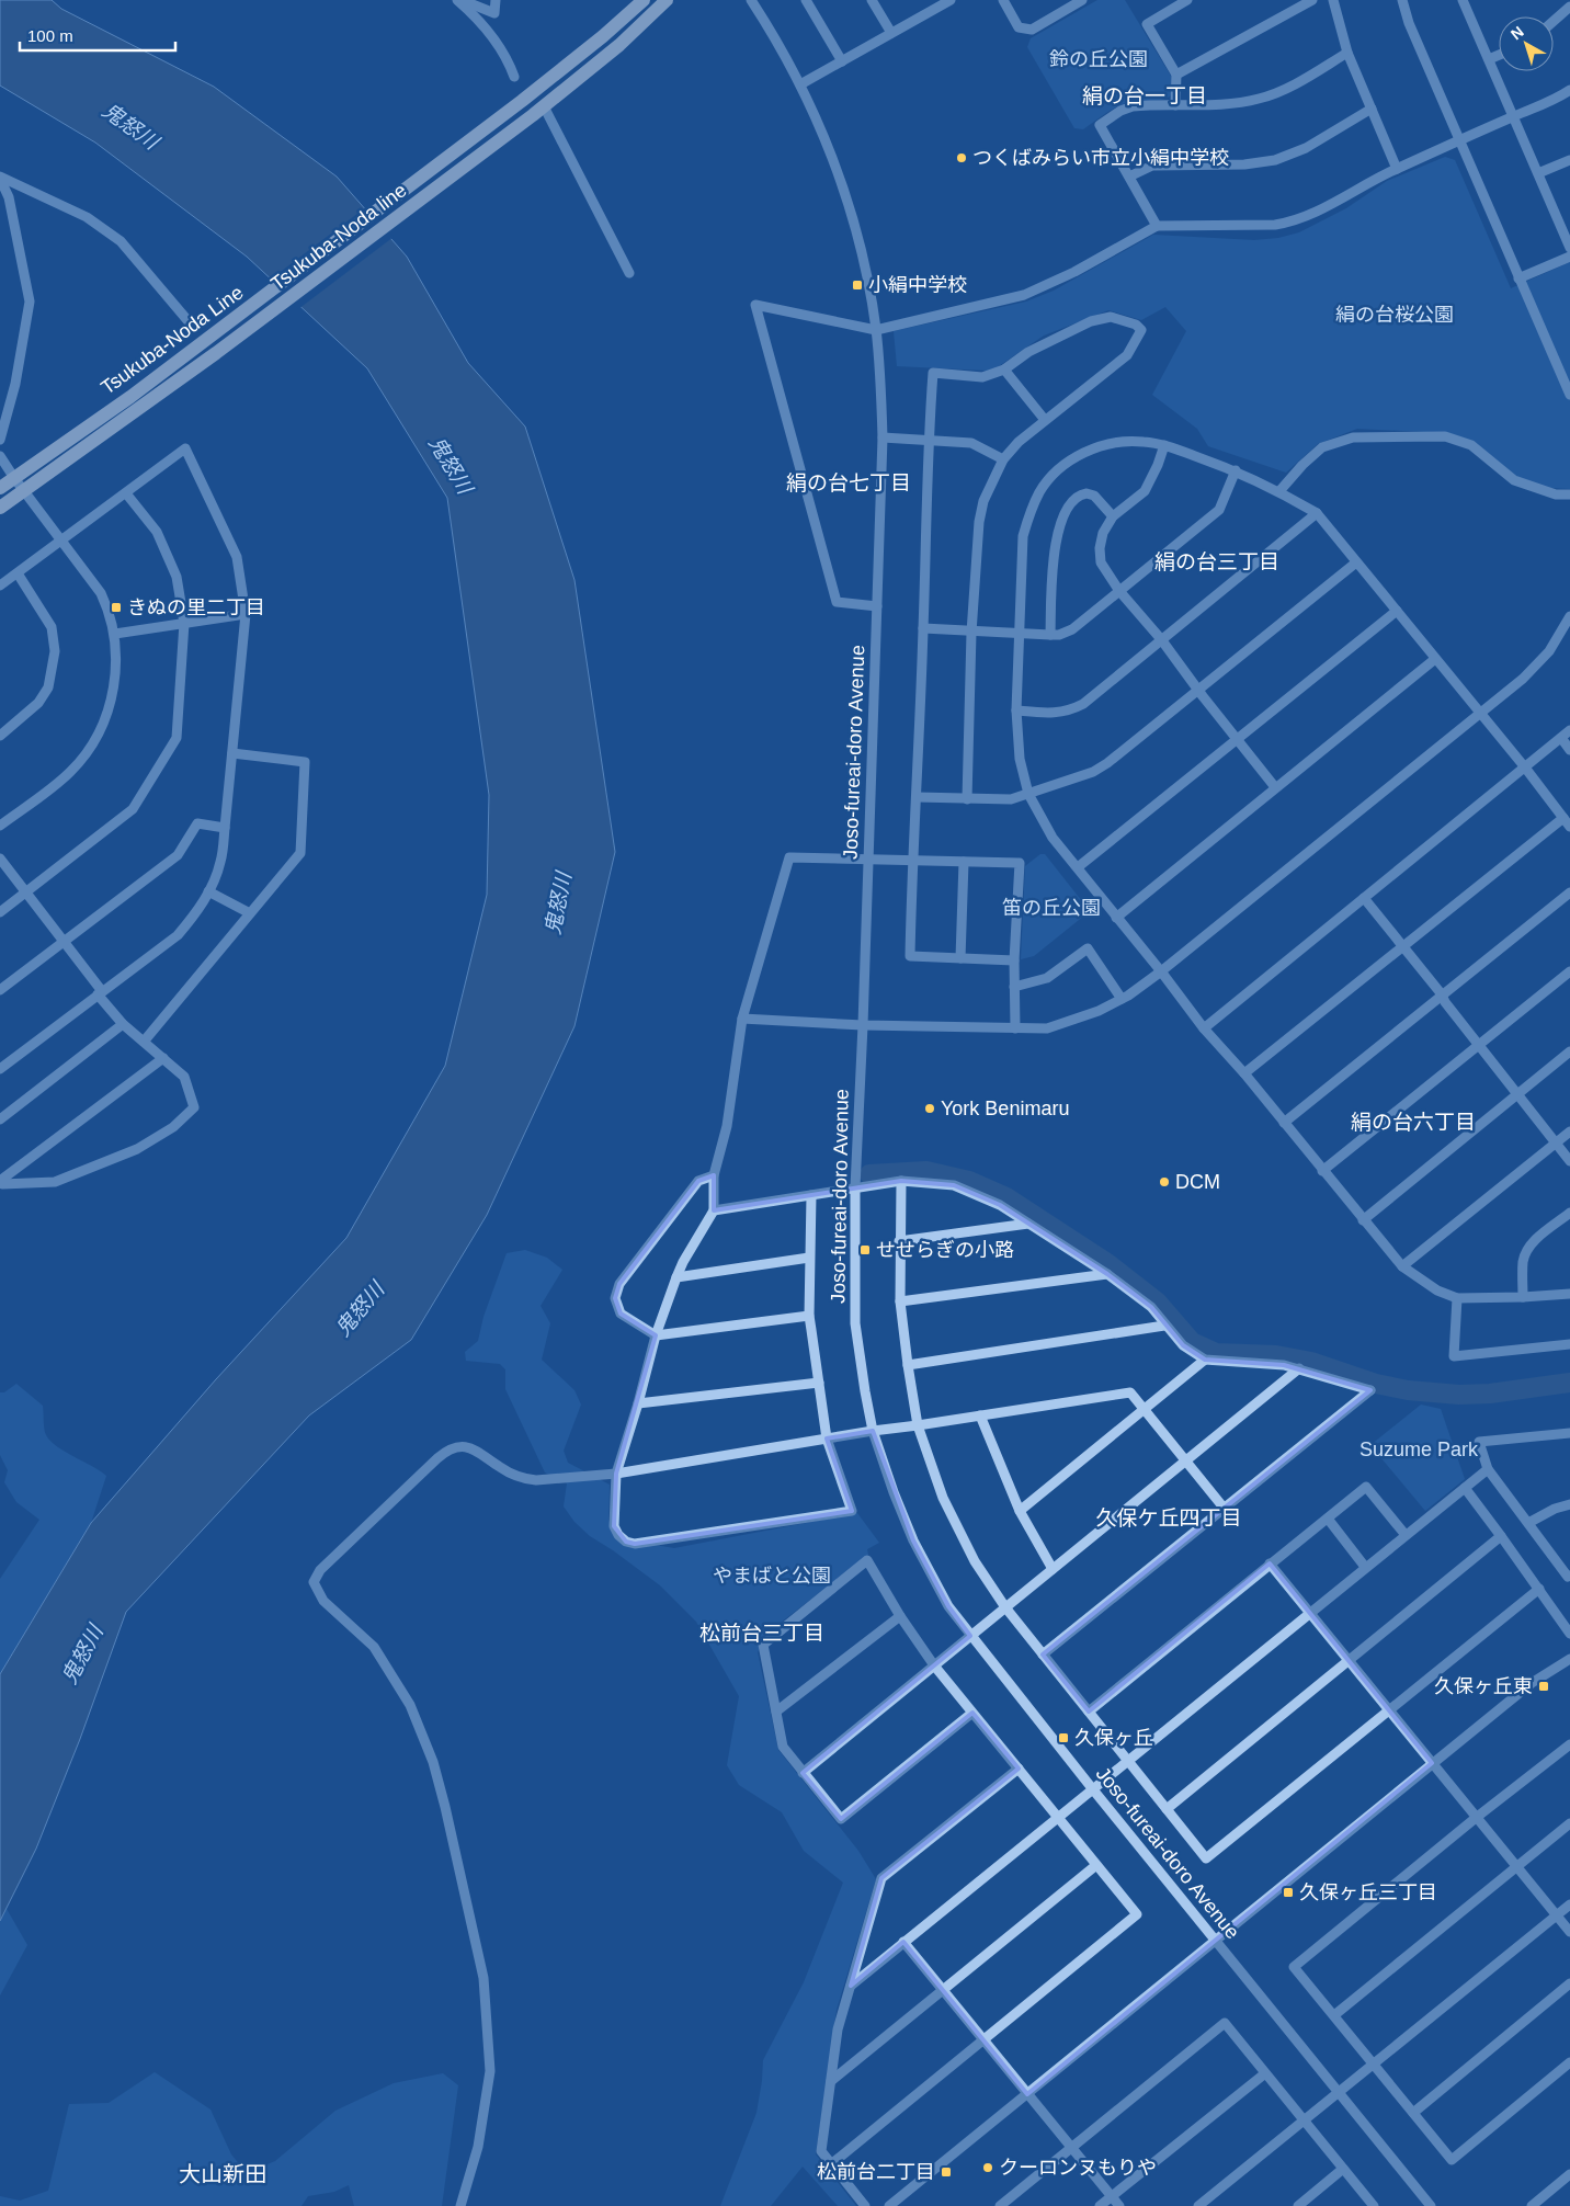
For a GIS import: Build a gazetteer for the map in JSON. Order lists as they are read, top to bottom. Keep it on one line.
{"streets":{"main road":["Tsukuba-Noda line","Tsukuba-Noda Line"],"street":["Joso-fureai-doro Avenue"]},"districts":["絹の台一丁目","絹の台七丁目","絹の台三丁目","絹の台六丁目","久保ケ丘四丁目","松前台三丁目","大山新田"],"water":["鬼怒川"],"parks":["鈴の丘公園","絹の台桜公園","笛の丘公園","Suzume Park","やまばと公園"],"places":{"other":["つくばみらい市立小絹中学校","York Benimaru","DCM","クーロンヌもりや"],"transit":["小絹中学校","きぬの里二丁目","せせらぎの小路","久保ヶ丘東","久保ヶ丘","久保ヶ丘三丁目","松前台二丁目"]},"scale_bar":"100 m","north":"top left"}
